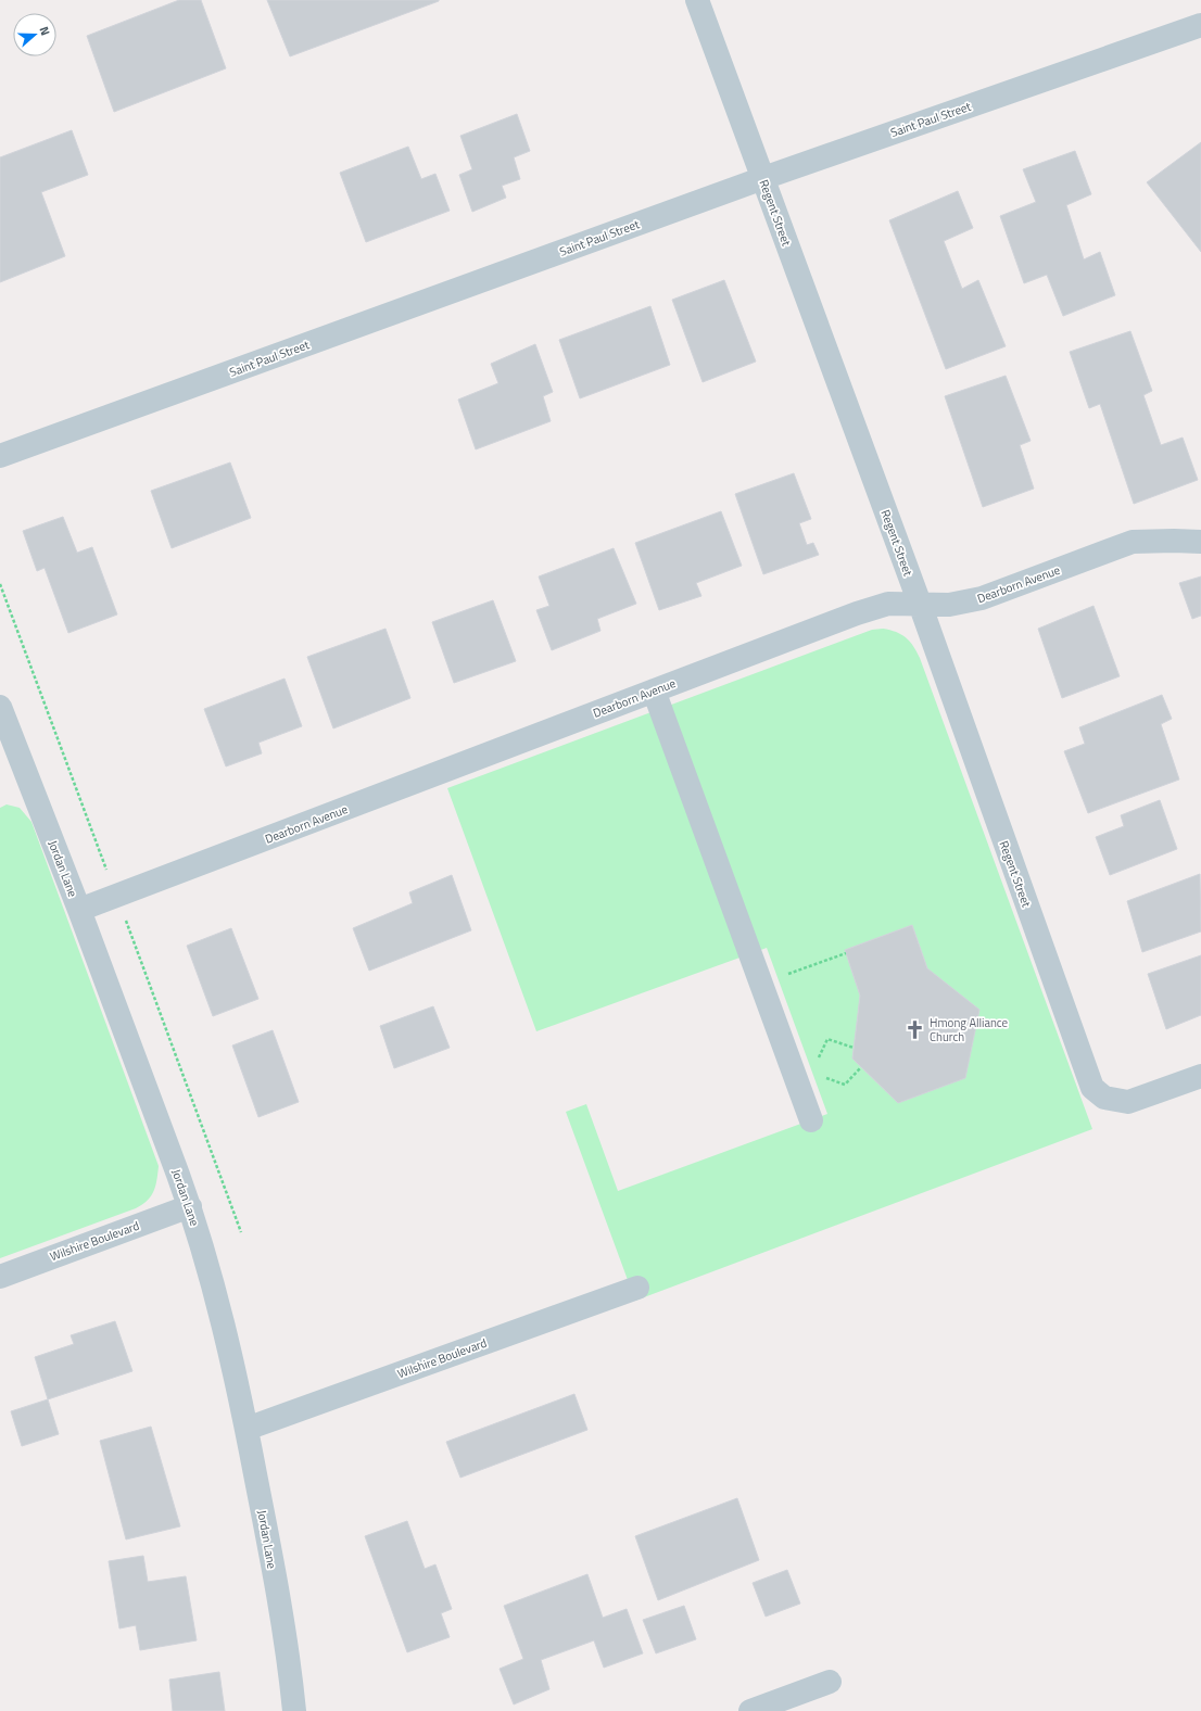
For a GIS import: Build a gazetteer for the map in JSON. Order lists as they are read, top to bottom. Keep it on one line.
{"streets":{"street":["Saint Paul Street","Regent Street","Dearborn Avenue","Jordan Lane","Wilshire Boulevard"]},"crossings":[["Saint Paul Street","Regent Street"],["Regent Street","Dearborn Avenue"],["Dearborn Avenue","Jordan Lane"],["Jordan Lane","Wilshire Boulevard"]],"places":{"church":["Hmong Alliance Church"]},"north":"right"}
